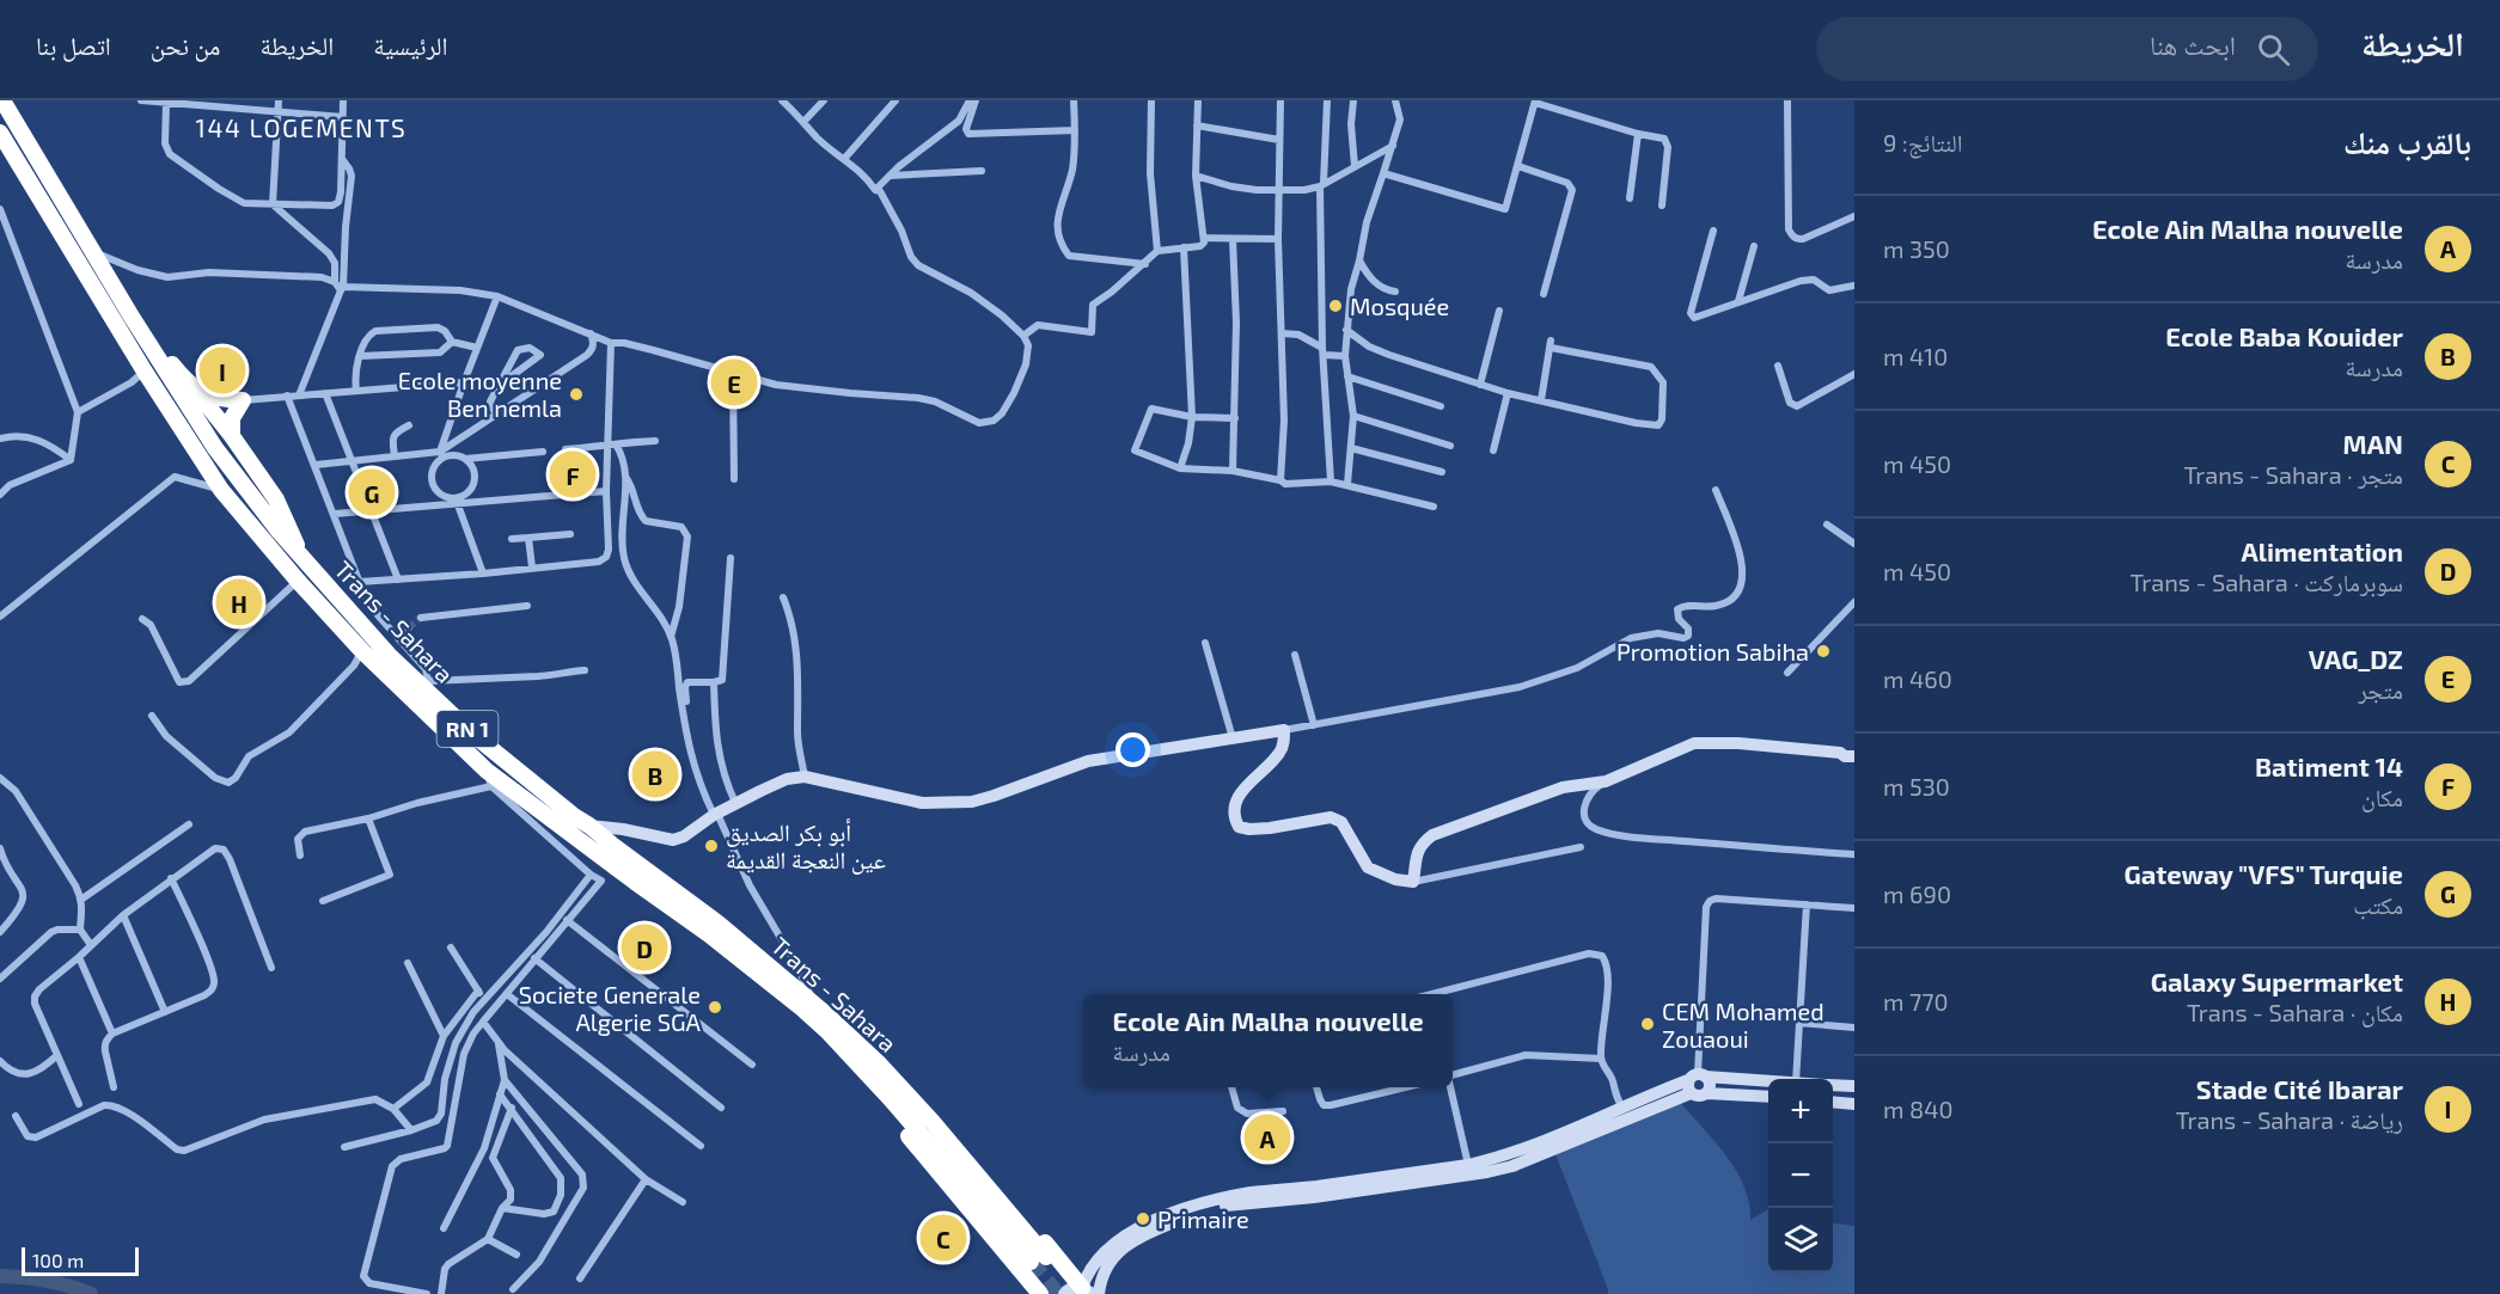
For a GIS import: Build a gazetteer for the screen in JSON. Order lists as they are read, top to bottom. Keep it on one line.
{"streets":{"highway":["Trans - Sahara","RN 1"]},"districts":["144 LOGEMENTS"],"places":["Mosquée","Ecole moyenne Ben nemla","Promotion Sabiha","أبو بكر الصديق عين النعجة القديمة","Societe Generale Algerie SGA","CEM Mohamed Zouaoui","Primaire"],"scale_bar":"100 m","page":{"header":"الخريطة","search":"ابحث هنا","nav":["الرئيسية","الخريطة","من نحن","اتصل بنا"],"heading":["بالقرب منك","النتائج: 9"],"list":[{"mark":"A","name":"Ecole Ain Malha nouvelle","note":"مدرسة","value":"350 m"},{"mark":"B","name":"Ecole Baba Kouider","note":"مدرسة","value":"410 m"},{"mark":"C","name":"MAN","note":"متجر · Trans - Sahara","value":"450 m"},{"mark":"D","name":"Alimentation","note":"سوبرماركت · Trans - Sahara","value":"450 m"},{"mark":"E","name":"VAG_DZ","note":"متجر","value":"460 m"},{"mark":"F","name":"Batiment 14","note":"مكان","value":"530 m"},{"mark":"G","name":"Gateway \"VFS\" Turquie","note":"مكتب","value":"690 m"},{"mark":"H","name":"Galaxy Supermarket","note":"مكان · Trans - Sahara","value":"770 m"},{"mark":"I","name":"Stade Cité Ibarar","note":"رياضة · Trans - Sahara","value":"840 m"}],"pins":["I","E","F","G","H","B","D","A","C"],"popup":["Ecole Ain Malha nouvelle","مدرسة"],"map_buttons":["+","−"],"scale":"100 m"}}
